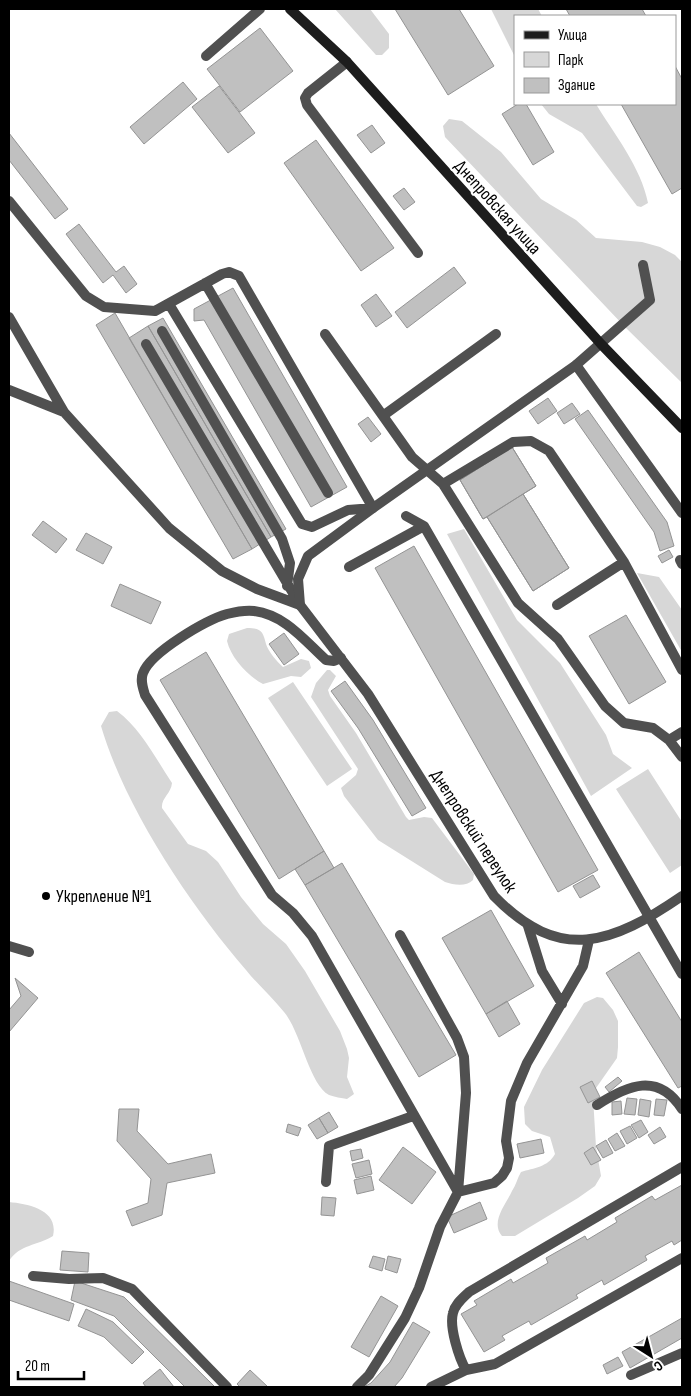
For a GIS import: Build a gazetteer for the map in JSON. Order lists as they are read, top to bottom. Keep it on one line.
{"streets":{"main road":["Днепровская улица"],"street":["Днепровский переулок"]},"places":["Укрепление №1"],"legend":["Улица","Парк","Здание"],"scale_bar":"20 m","north":"bottom right"}
